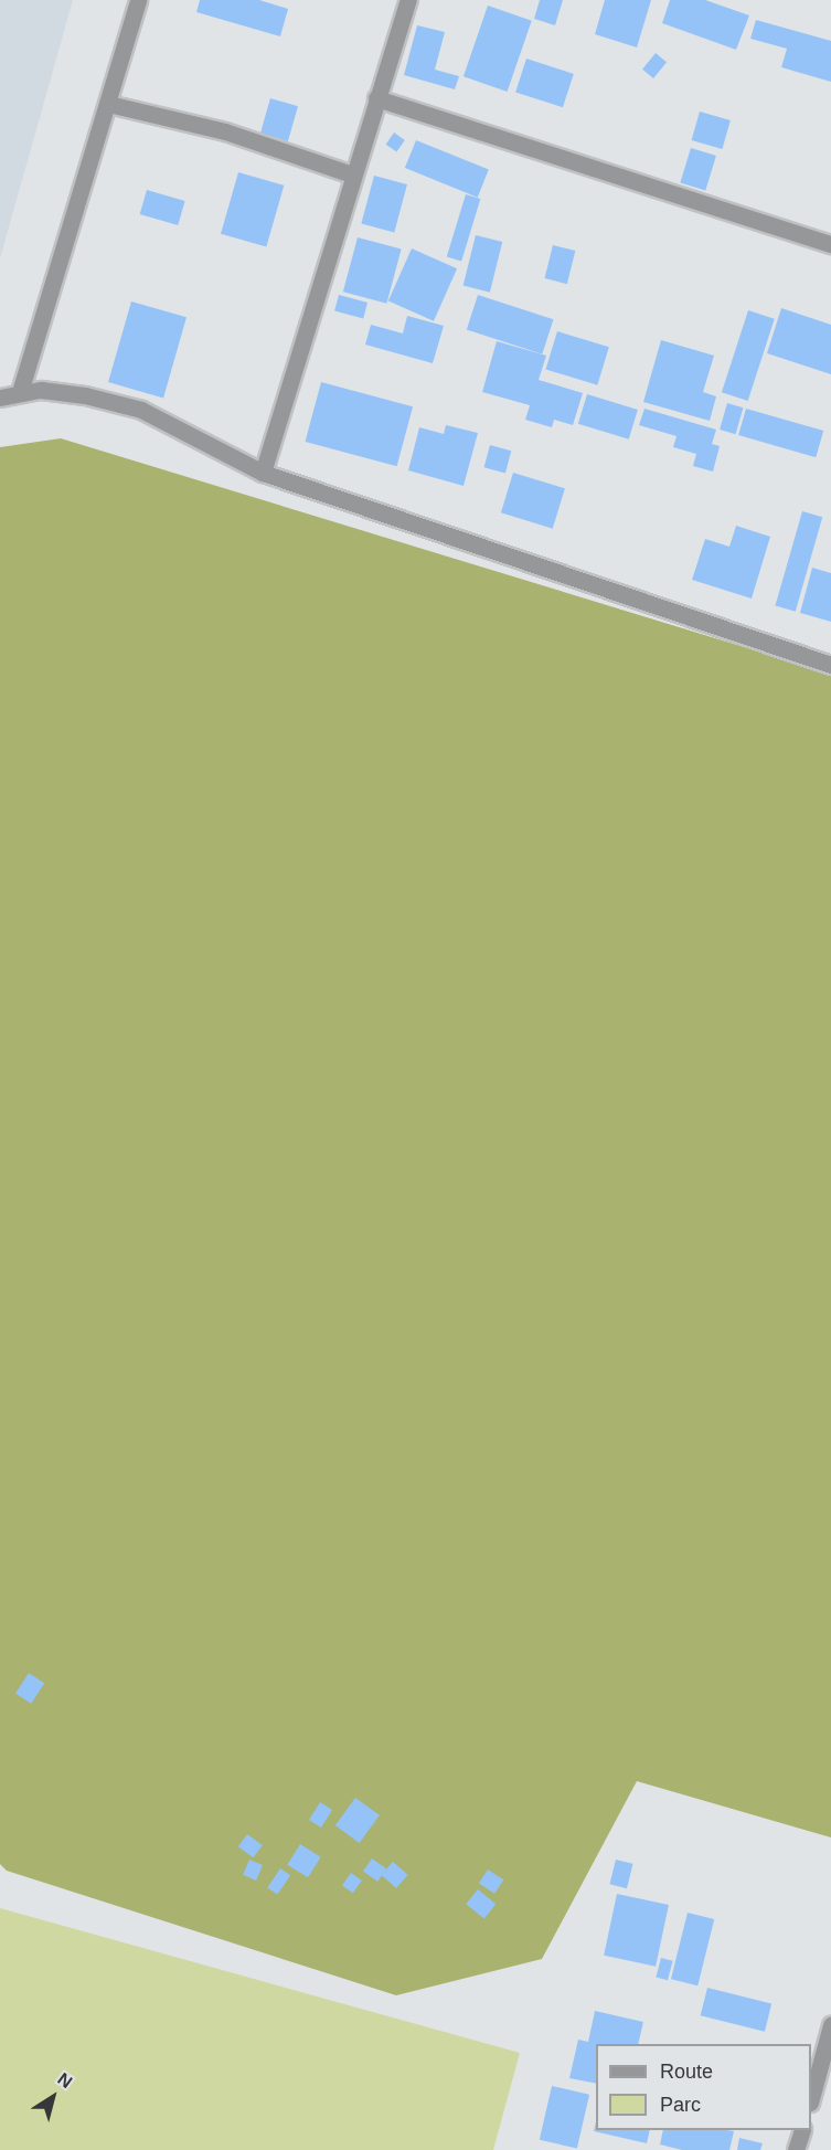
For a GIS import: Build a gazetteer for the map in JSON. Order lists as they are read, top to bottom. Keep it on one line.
{"legend":["Route","Parc"],"north":"top right"}
